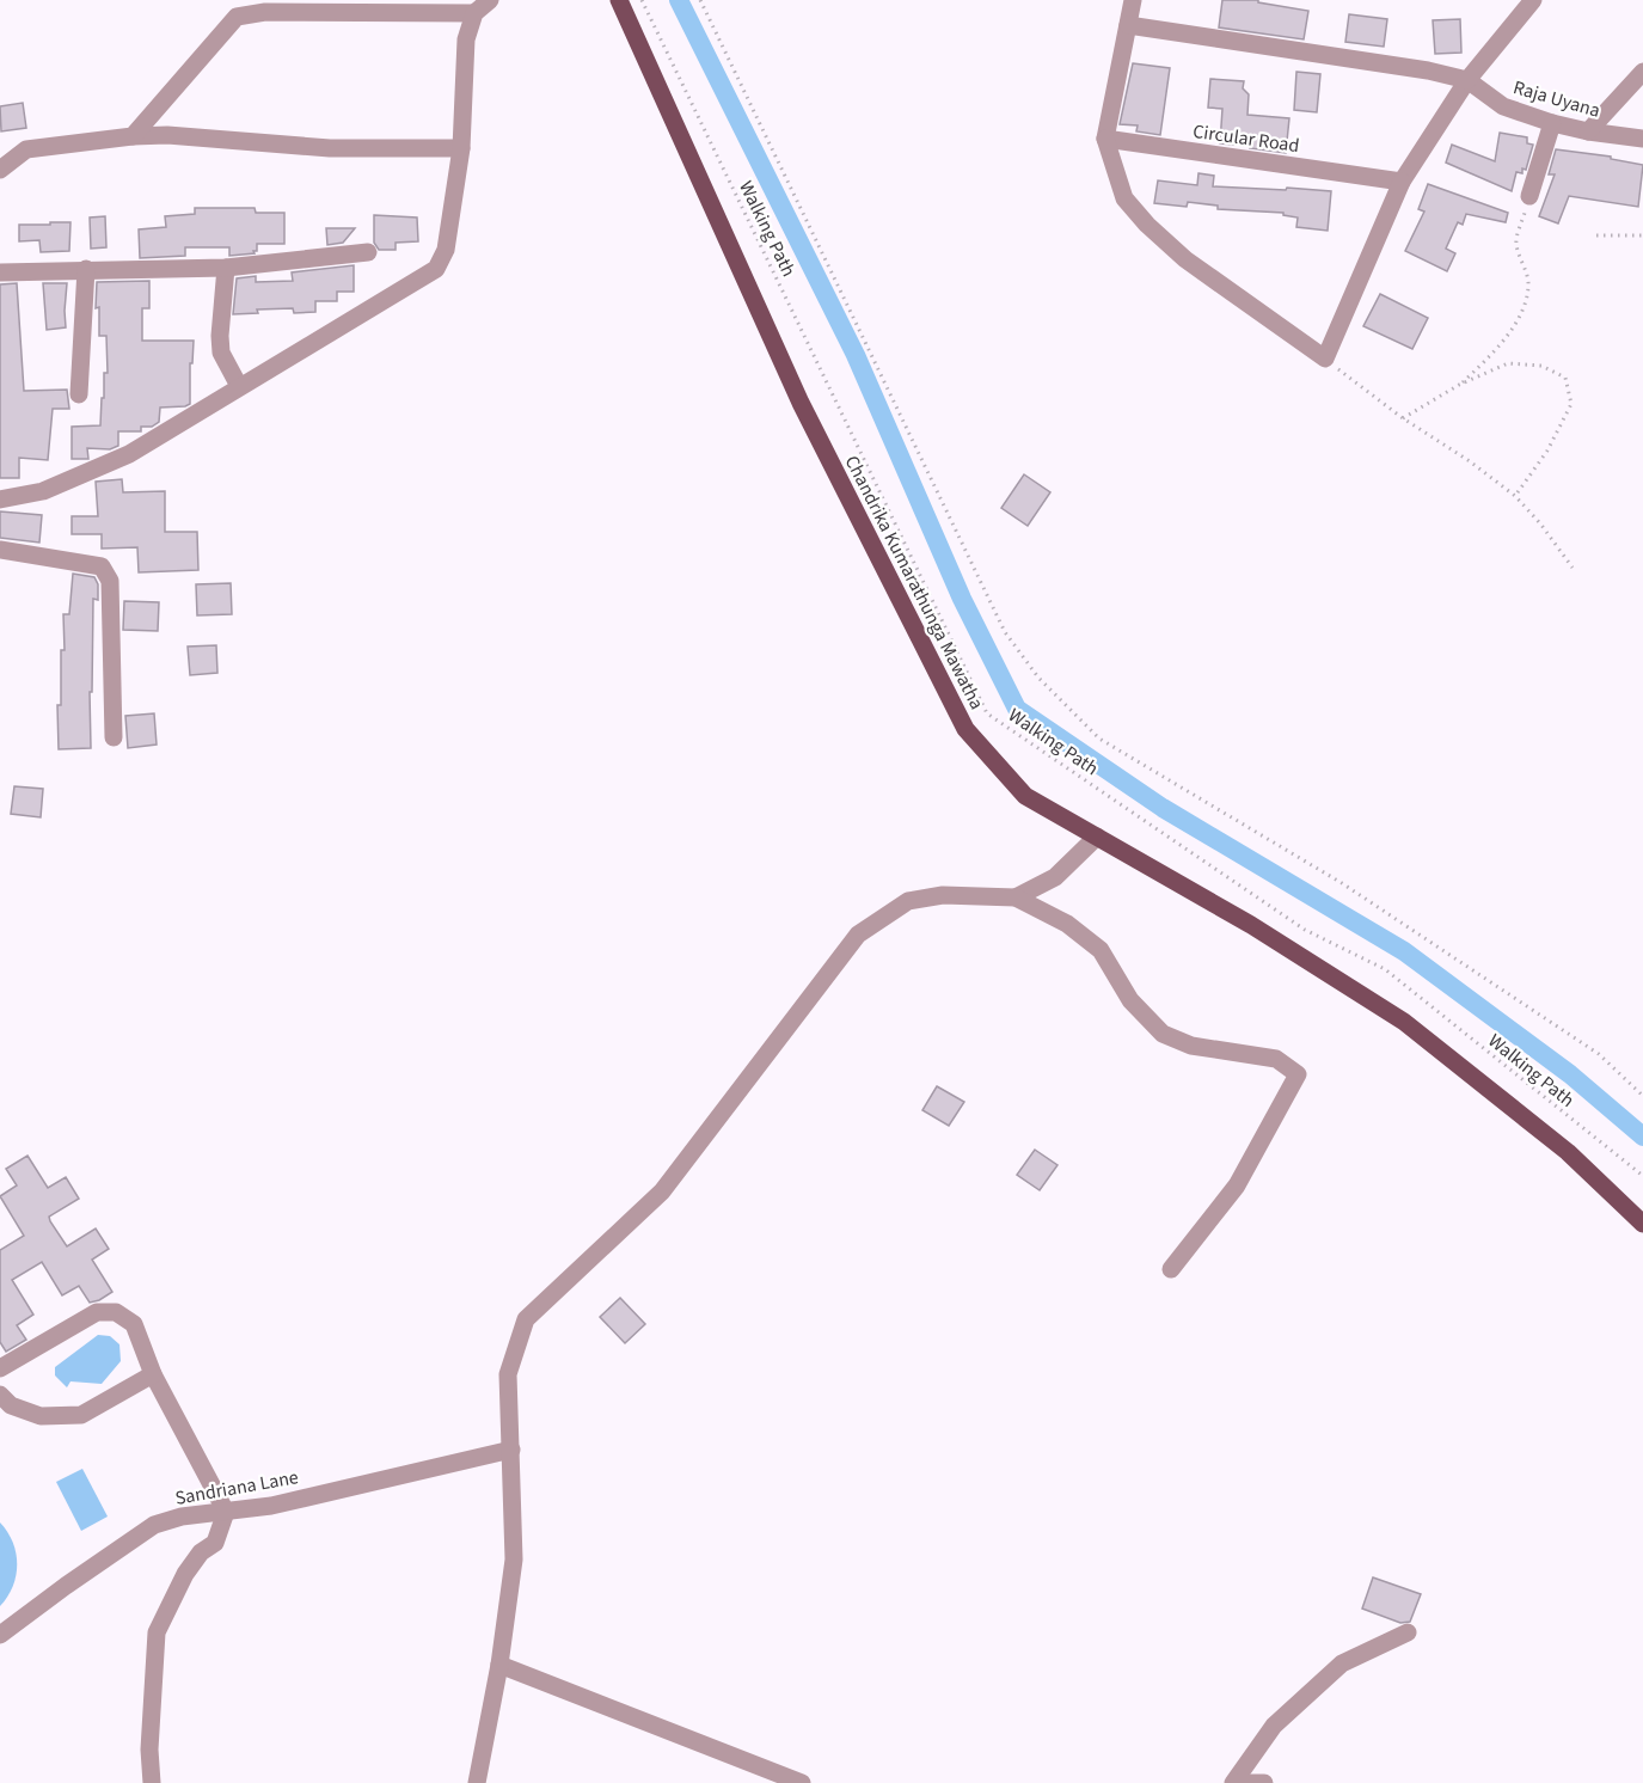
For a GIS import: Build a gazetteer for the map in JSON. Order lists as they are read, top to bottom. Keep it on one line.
{"streets":{"main road":["Chandrika Kumarathunga Mawatha"],"street":["Raja Uyana","Circular Road","Sandriana Lane"],"path":["Walking Path"]}}
